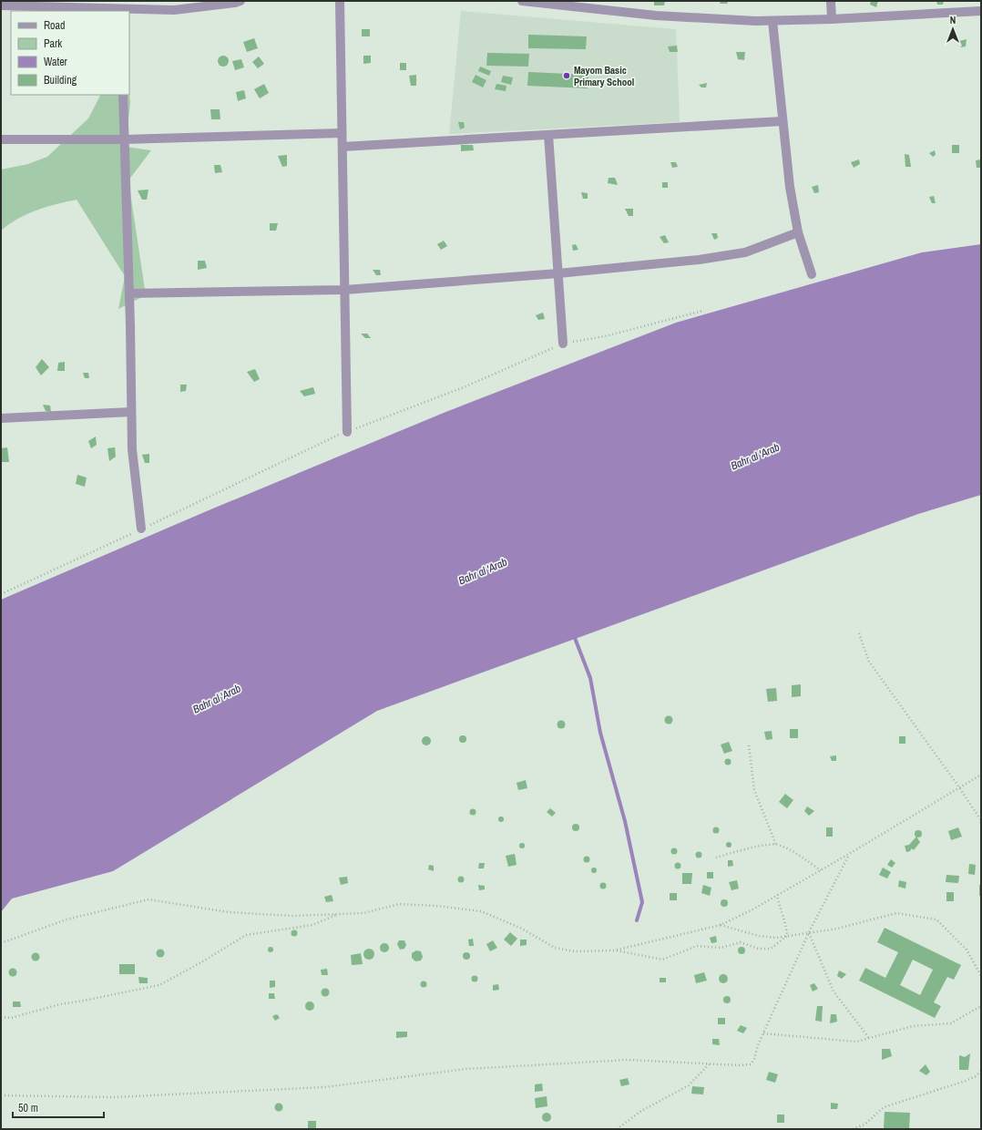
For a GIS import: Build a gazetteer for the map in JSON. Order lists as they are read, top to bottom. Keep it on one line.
{"water":["Bahr al 'Arab"],"places":["Mayom Basic Primary School"],"legend":["Road","Park","Water","Building"],"scale_bar":"50 m","north":"top"}
